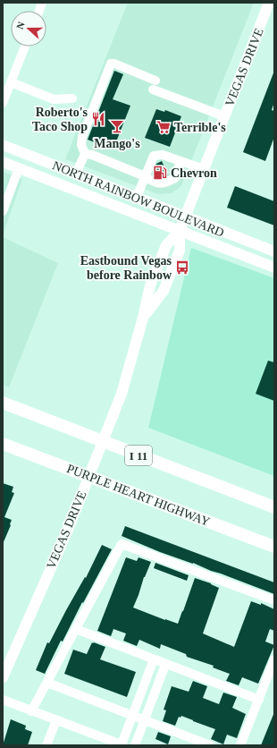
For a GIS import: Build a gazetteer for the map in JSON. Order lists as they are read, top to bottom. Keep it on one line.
{"streets":{"highway":["I 11","PURPLE HEART HIGHWAY"],"main road":["VEGAS DRIVE","NORTH RAINBOW BOULEVARD"]},"crossings":[["VEGAS DRIVE","NORTH RAINBOW BOULEVARD"]],"places":{"restaurant":["Roberto's Taco Shop"],"bar":["Mango's"],"supermarket":["Terrible's"],"fuel station":["Chevron"],"bus stop":["Eastbound Vegas before Rainbow"]},"north":"left"}
